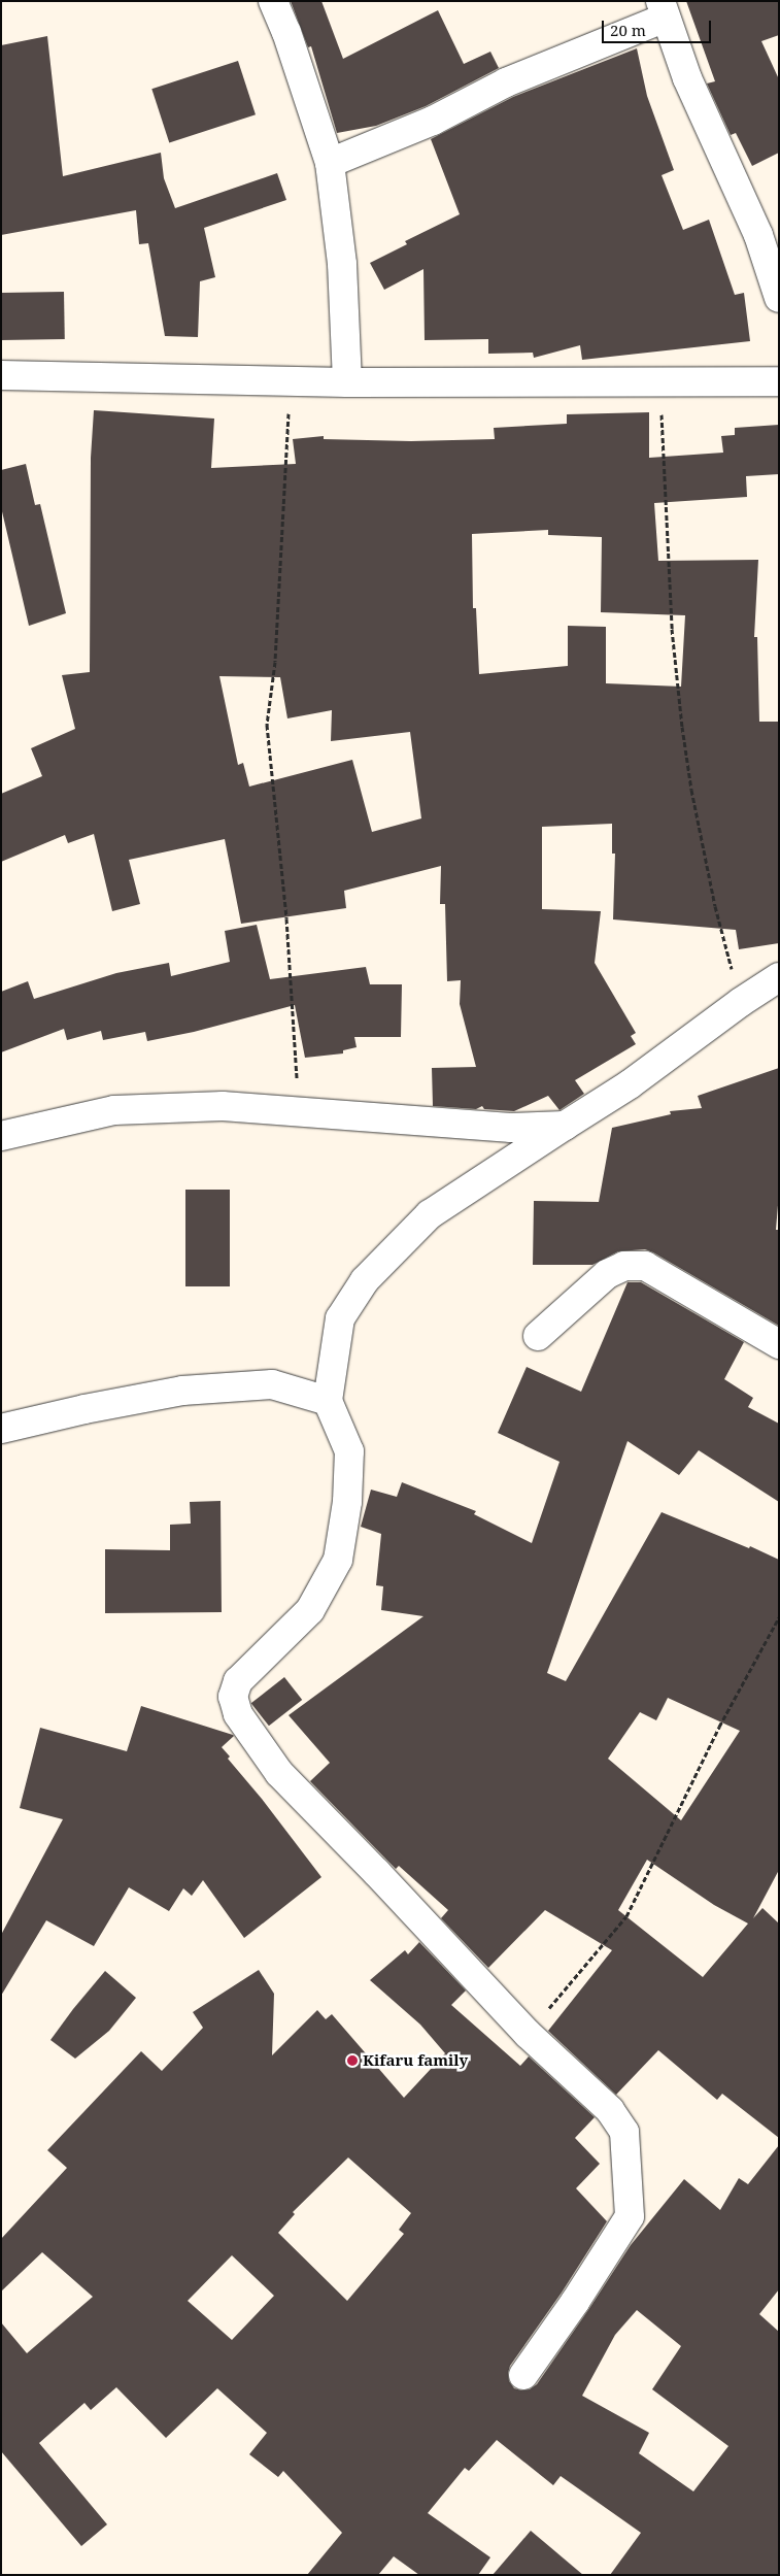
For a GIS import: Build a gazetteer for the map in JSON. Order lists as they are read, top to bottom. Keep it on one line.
{"places":["Kifaru family"],"scale_bar":"20 m"}
